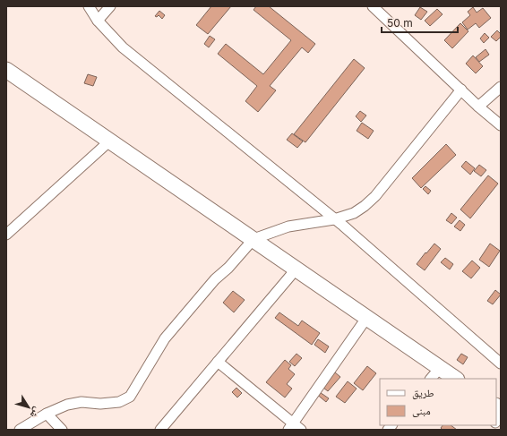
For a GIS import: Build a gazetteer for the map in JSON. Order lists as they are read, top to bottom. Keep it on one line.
{"legend":["طريق","مبنى"],"scale_bar":"50 m","north":"bottom right"}
